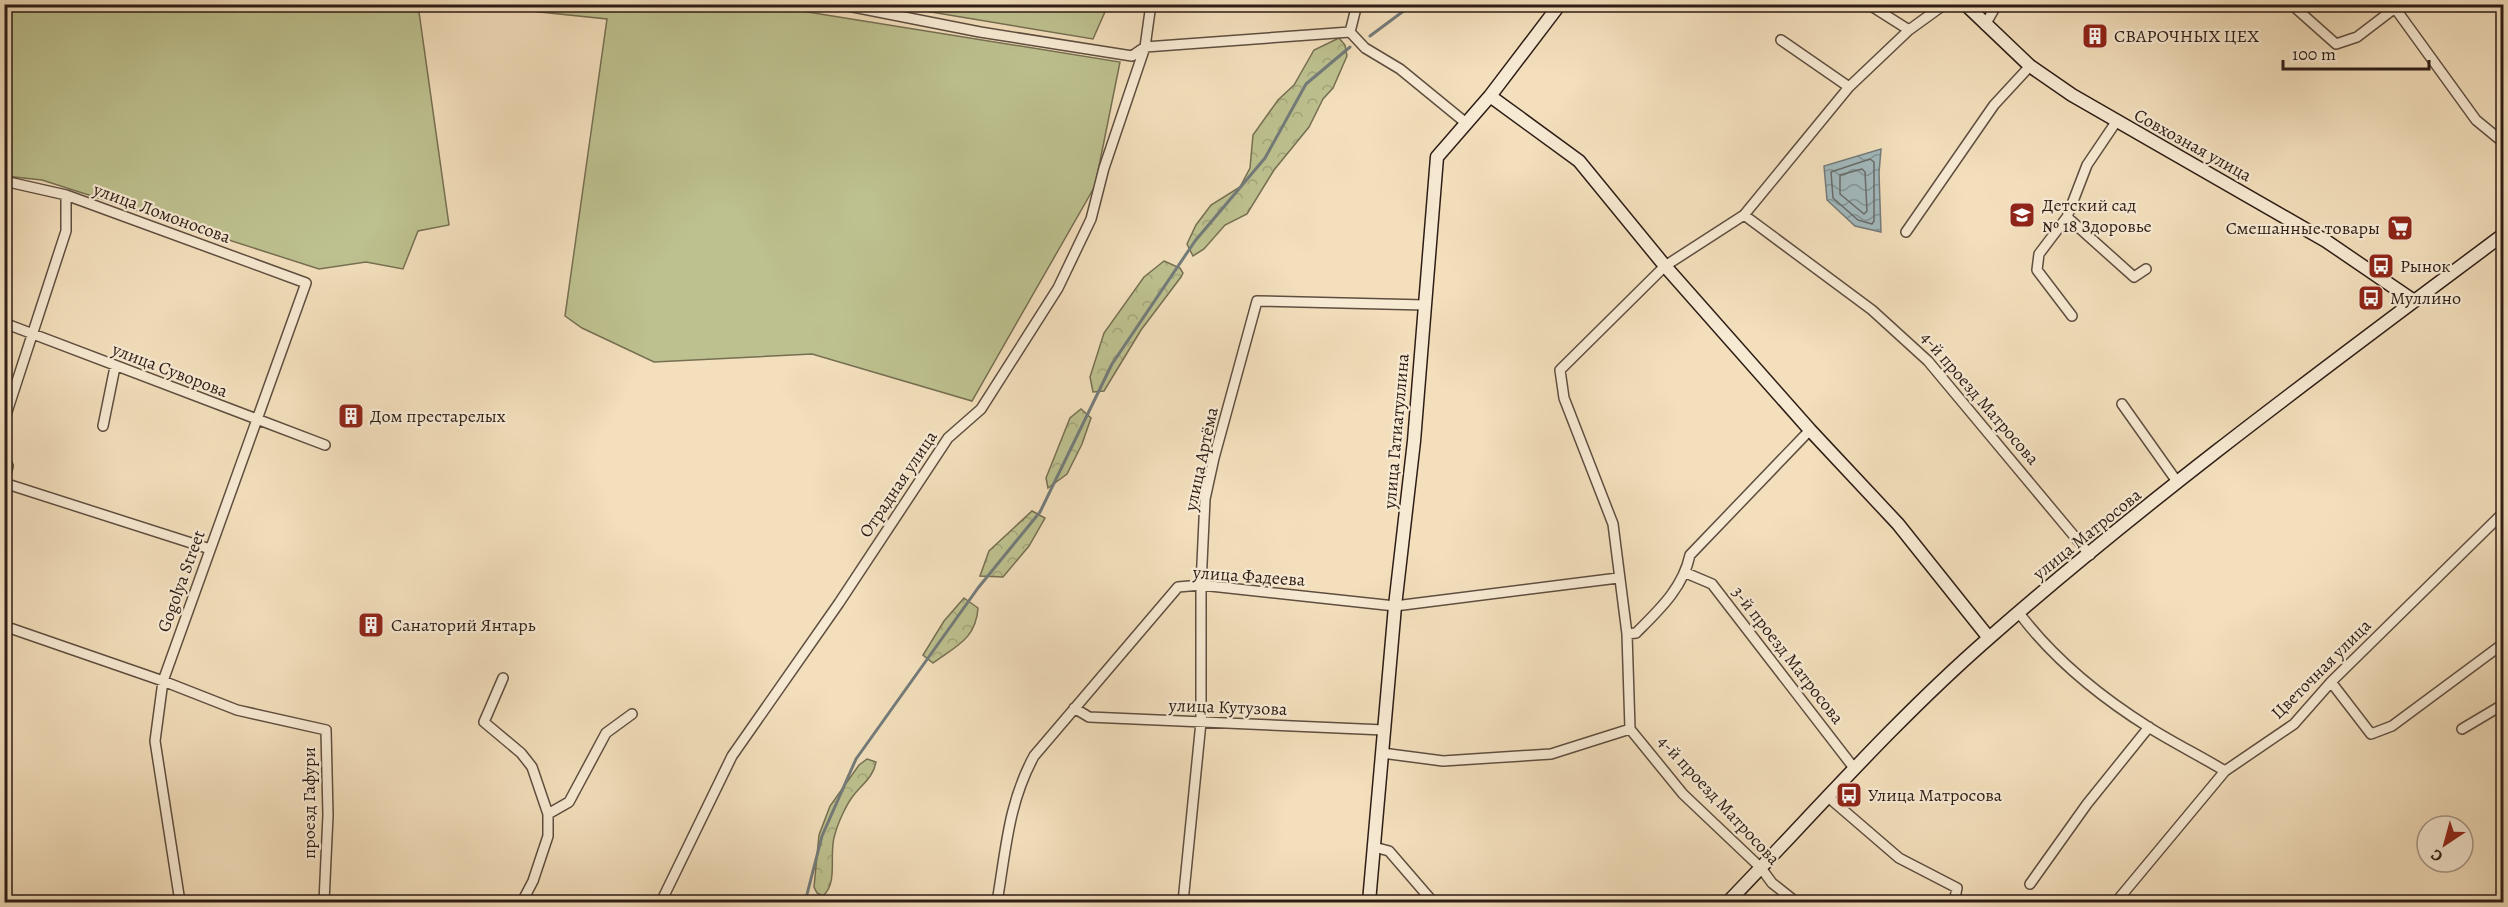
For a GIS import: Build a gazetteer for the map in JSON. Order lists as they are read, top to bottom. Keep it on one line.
{"streets":{"street":["Совхозная улица","улица Ломоносова","улица Суворова","4-й проезд Матросова","улица Гатиатуллина","улица Артёма","Отрадная улица","улица Матросова","улица Фадеева","Gogolya Street","3-й проезд Матросова","Цветочная улица","улица Кутузова","проезд Гафури"]},"crossings":[["Совхозная улица","улица Матросова"],["улица Ломоносова","Gogolya Street"],["улица Суворова","Gogolya Street"],["4-й проезд Матросова","улица Матросова"],["улица Гатиатуллина","улица Артёма"],["улица Гатиатуллина","улица Фадеева"],["улица Гатиатуллина","улица Кутузова"],["улица Артёма","улица Фадеева"],["улица Артёма","улица Кутузова"],["улица Матросова","3-й проезд Матросова"],["улица Фадеева","улица Кутузова"],["Gogolya Street","проезд Гафури"]],"places":{"building":["СВАРОЧНЫХ ЦЕХ","Дом престарелых","Санаторий Янтарь"],"school or university":["Детский сад № 18 Здоровье"],"supermarket":["Смешанные товары"],"bus stop":["Рынок","Муллино","Улица Матросова"]},"scale_bar":"100 m","north":"bottom left"}
